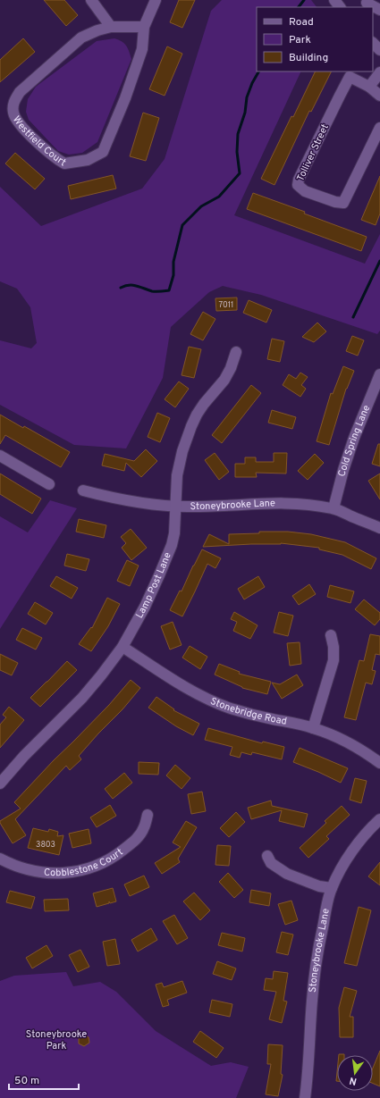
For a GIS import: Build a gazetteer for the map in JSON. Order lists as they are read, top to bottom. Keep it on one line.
{"streets":{"street":["Westfield Court","Tolliver Street","Cold Spring Lane","Stoneybrooke Lane","Lamp Post Lane","Stonebridge Road","Cobblestone Court"]},"crossings":[["Cold Spring Lane","Stoneybrooke Lane"],["Stoneybrooke Lane","Lamp Post Lane"],["Lamp Post Lane","Stonebridge Road"]],"parks":["Stoneybrooke Park"],"house_numbers":["7011","3803"],"legend":["Road","Park","Building"],"scale_bar":"50 m","north":"bottom"}
